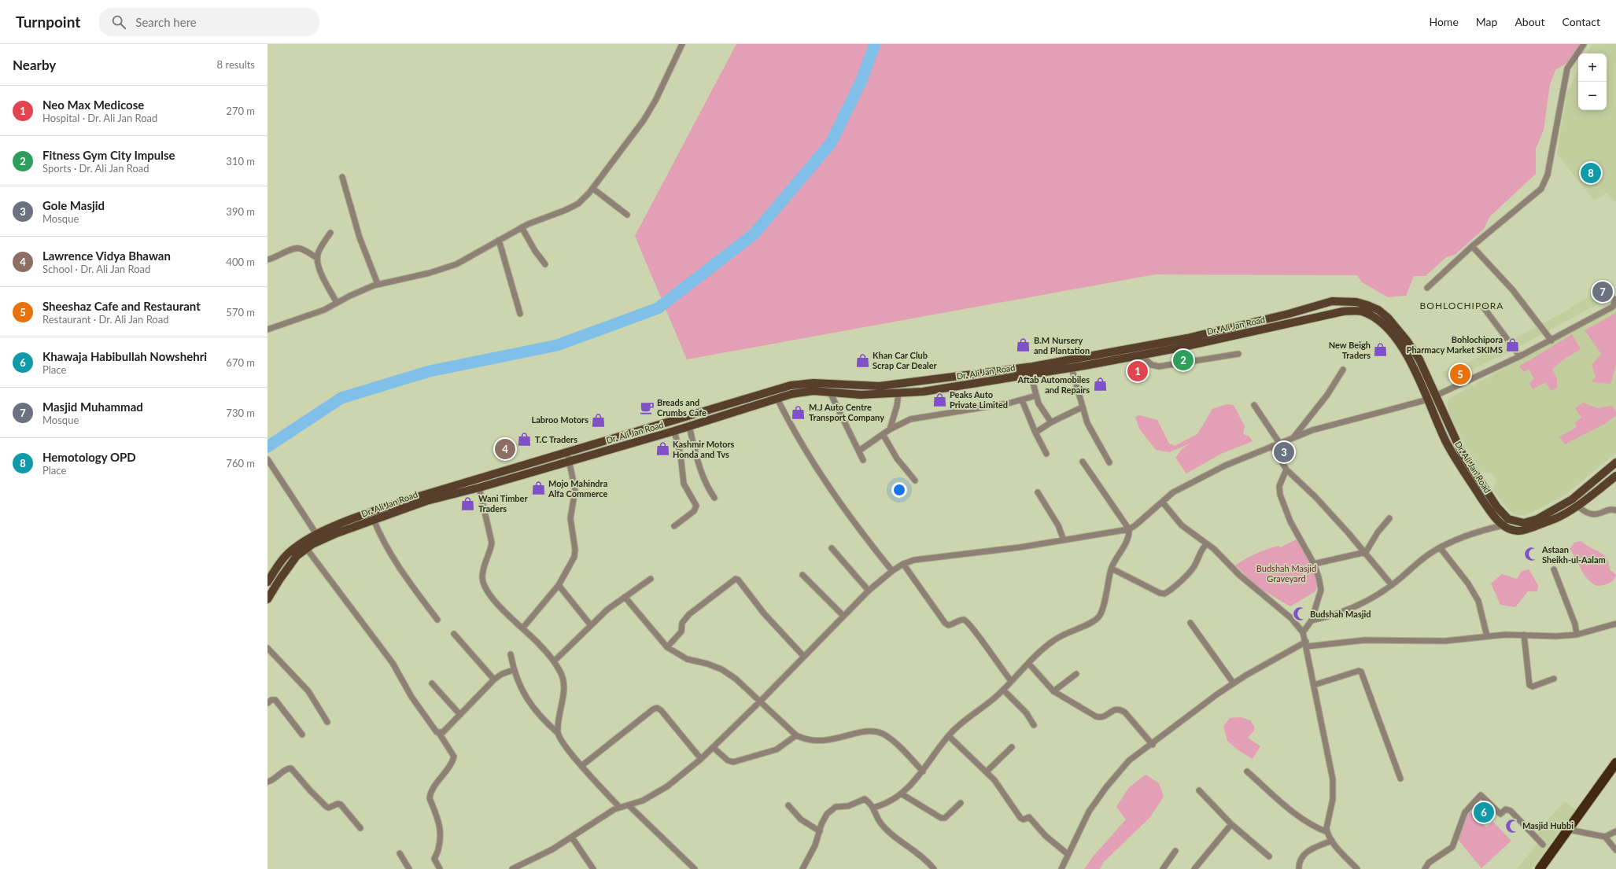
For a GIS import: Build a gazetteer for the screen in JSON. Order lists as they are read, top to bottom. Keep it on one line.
{"streets":{"main road":["Dr. Ali Jan Road"]},"districts":["BOHLOCHIPORA"],"parks":["Budshah Masjid Graveyard"],"places":{"shop":["Bohlochipora Pharmacy Market SKIMS","B.M Nursery and Plantation","New Beigh Traders","Khan Car Club Scrap Car Dealer","Aftab Automobiles and Repairs","Peaks Auto Private Limited","M.J Auto Centre Transport Company","Labroo Motors","T.C Traders","Kashmir Motors Honda and Tvs","Mojo Mahindra Alfa Commerce","Wani Timber Traders"],"cafe":["Breads and Crumbs Cafe"],"mosque":["Astaan Sheikh-ul-Aalam","Budshah Masjid","Masjid Hubbi"]},"page":{"header":"Turnpoint","search":"Search here","nav":["Home","Map","About","Contact"],"heading":["Nearby","8 results"],"map_buttons":["+","−"],"list":[{"mark":"1","name":"Neo Max Medicose","note":"Hospital · Dr. Ali Jan Road","value":"270 m"},{"mark":"2","name":"Fitness Gym City Impulse","note":"Sports · Dr. Ali Jan Road","value":"310 m"},{"mark":"3","name":"Gole Masjid","note":"Mosque","value":"390 m"},{"mark":"4","name":"Lawrence Vidya Bhawan","note":"School · Dr. Ali Jan Road","value":"400 m"},{"mark":"5","name":"Sheeshaz Cafe and Restaurant","note":"Restaurant · Dr. Ali Jan Road","value":"570 m"},{"mark":"6","name":"Khawaja Habibullah Nowshehri","note":"Place","value":"670 m"},{"mark":"7","name":"Masjid Muhammad","note":"Mosque","value":"730 m"},{"mark":"8","name":"Hemotology OPD","note":"Place","value":"760 m"}],"pins":["8","7","2","1","5","4","3","6"]}}
